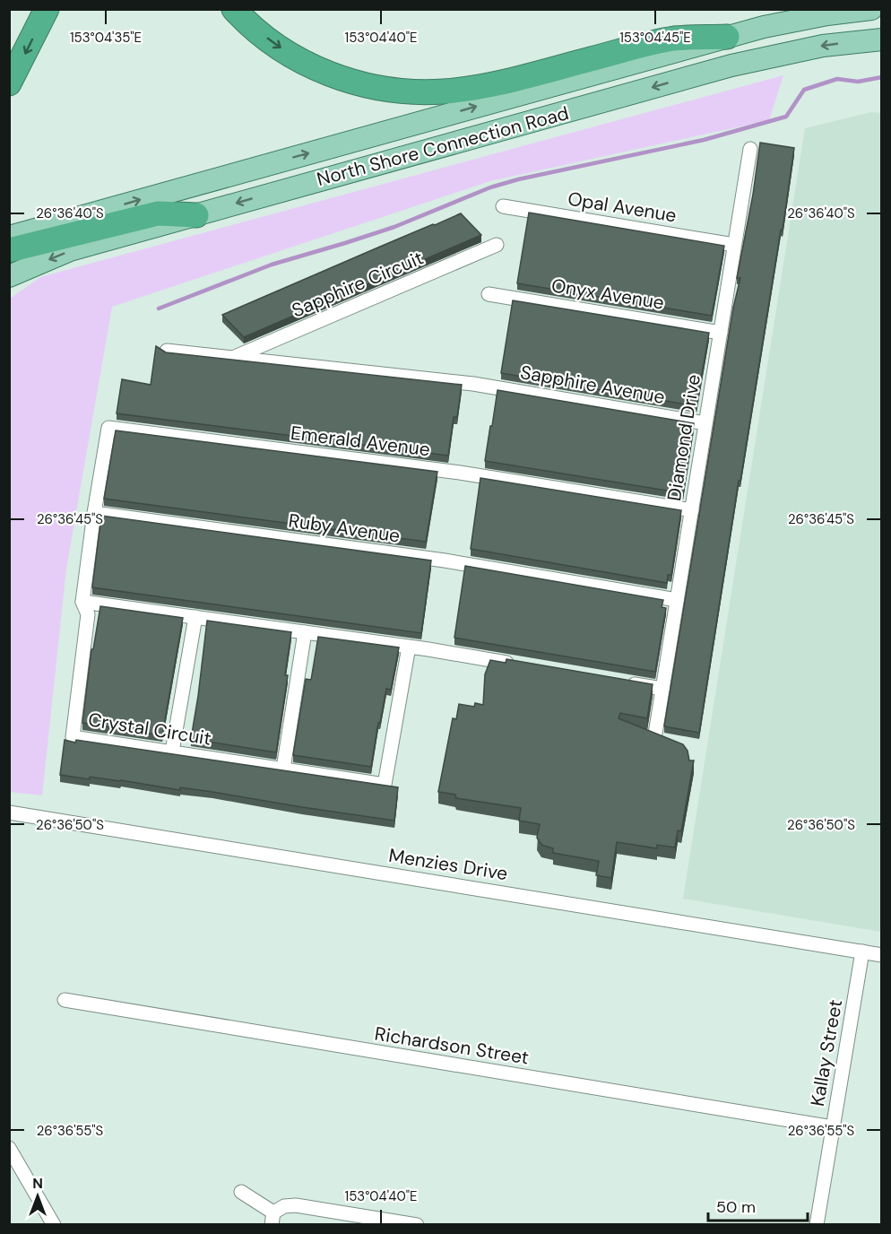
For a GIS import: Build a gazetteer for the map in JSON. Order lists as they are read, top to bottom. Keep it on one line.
{"streets":{"main road":["North Shore Connection Road"],"street":["Opal Avenue","Sapphire Circuit","Onyx Avenue","Sapphire Avenue","Diamond Drive","Emerald Avenue","Ruby Avenue","Crystal Circuit","Menzies Drive","Richardson Street","Kallay Street"]},"crossings":[["Opal Avenue","Diamond Drive"],["Sapphire Circuit","Sapphire Avenue"],["Onyx Avenue","Diamond Drive"],["Sapphire Avenue","Diamond Drive"],["Diamond Drive","Emerald Avenue"],["Diamond Drive","Ruby Avenue"],["Emerald Avenue","Ruby Avenue"],["Menzies Drive","Kallay Street"],["Richardson Street","Kallay Street"]],"scale_bar":"50 m","north":"top","coordinates":["153°04'35\"E","153°04'40\"E","153°04'45\"E","26°36'40\"S","26°36'45\"S","26°36'50\"S","26°36'55\"S"]}
